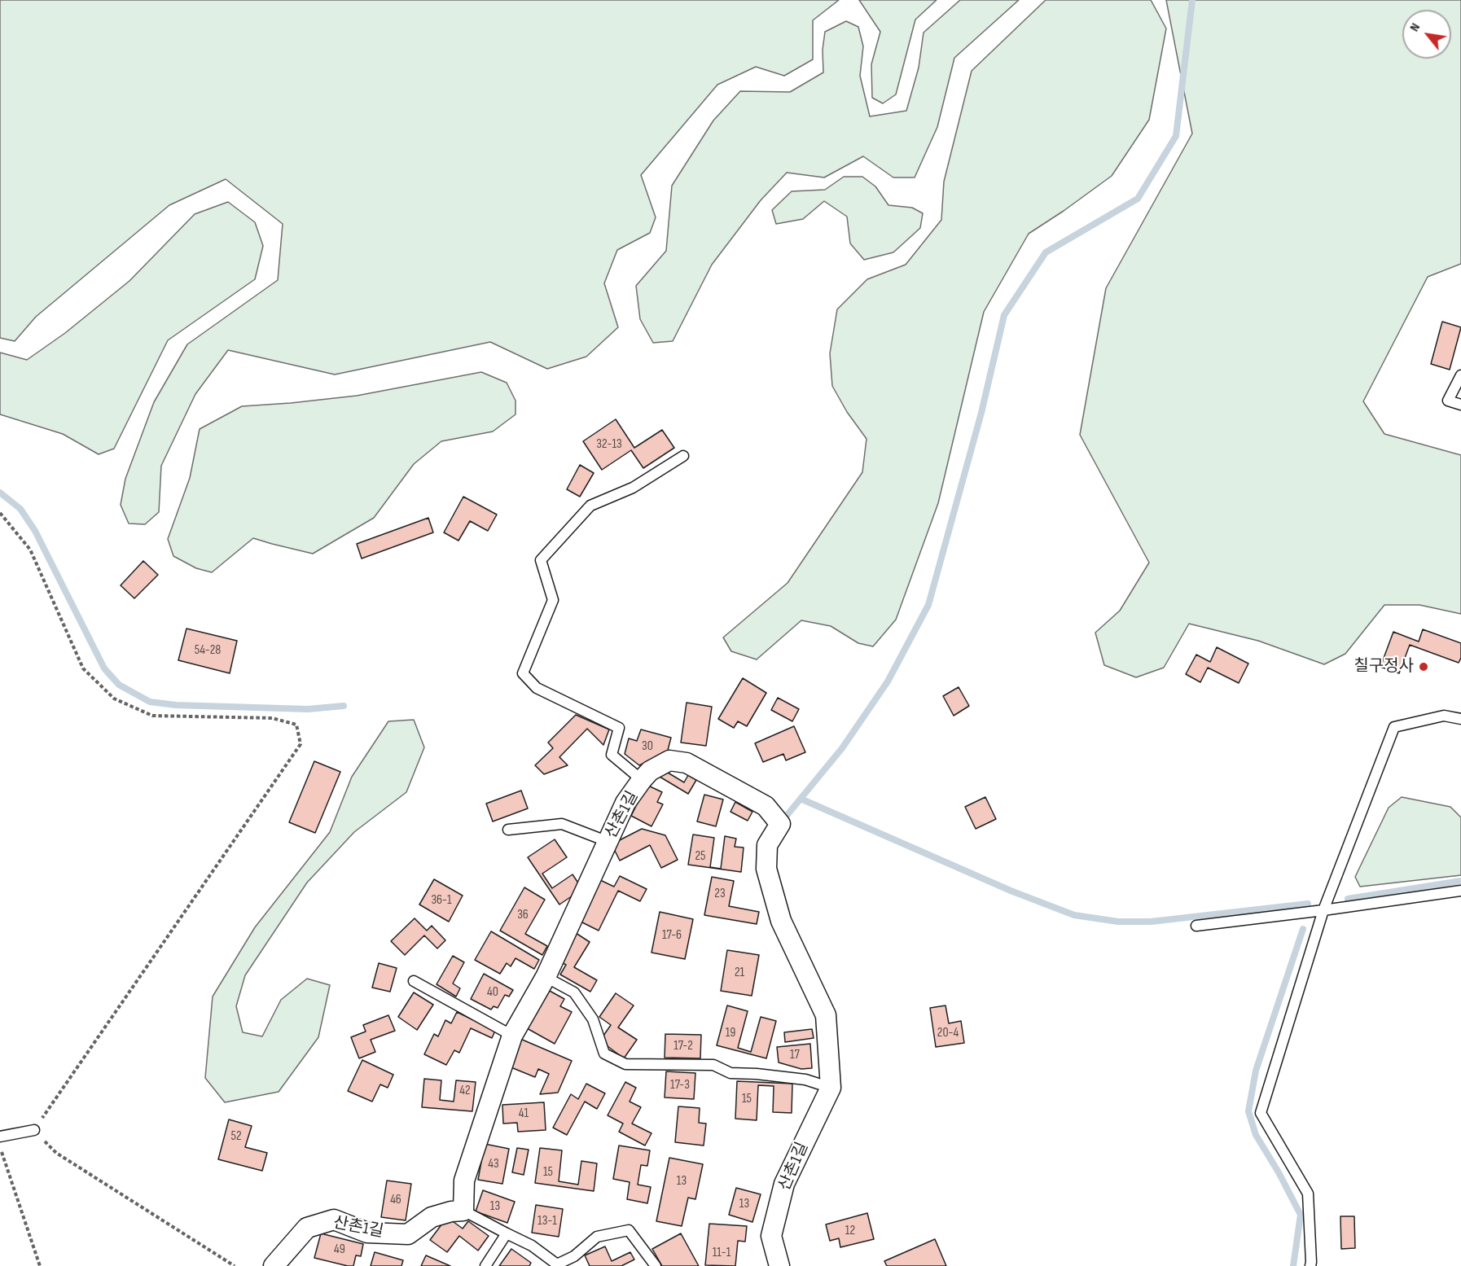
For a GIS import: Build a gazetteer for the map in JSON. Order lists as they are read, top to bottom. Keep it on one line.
{"streets":{"street":["산촌1길"]},"places":["칠구정사"],"house_numbers":["32-13","54-28","30","25","23","36-1","36","17-6","21","40","19","20-4","17-2","17","17-3","42","15","41","52","43","15","13","46","13","13","13-1","12","49","11-1"],"north":"top left"}
